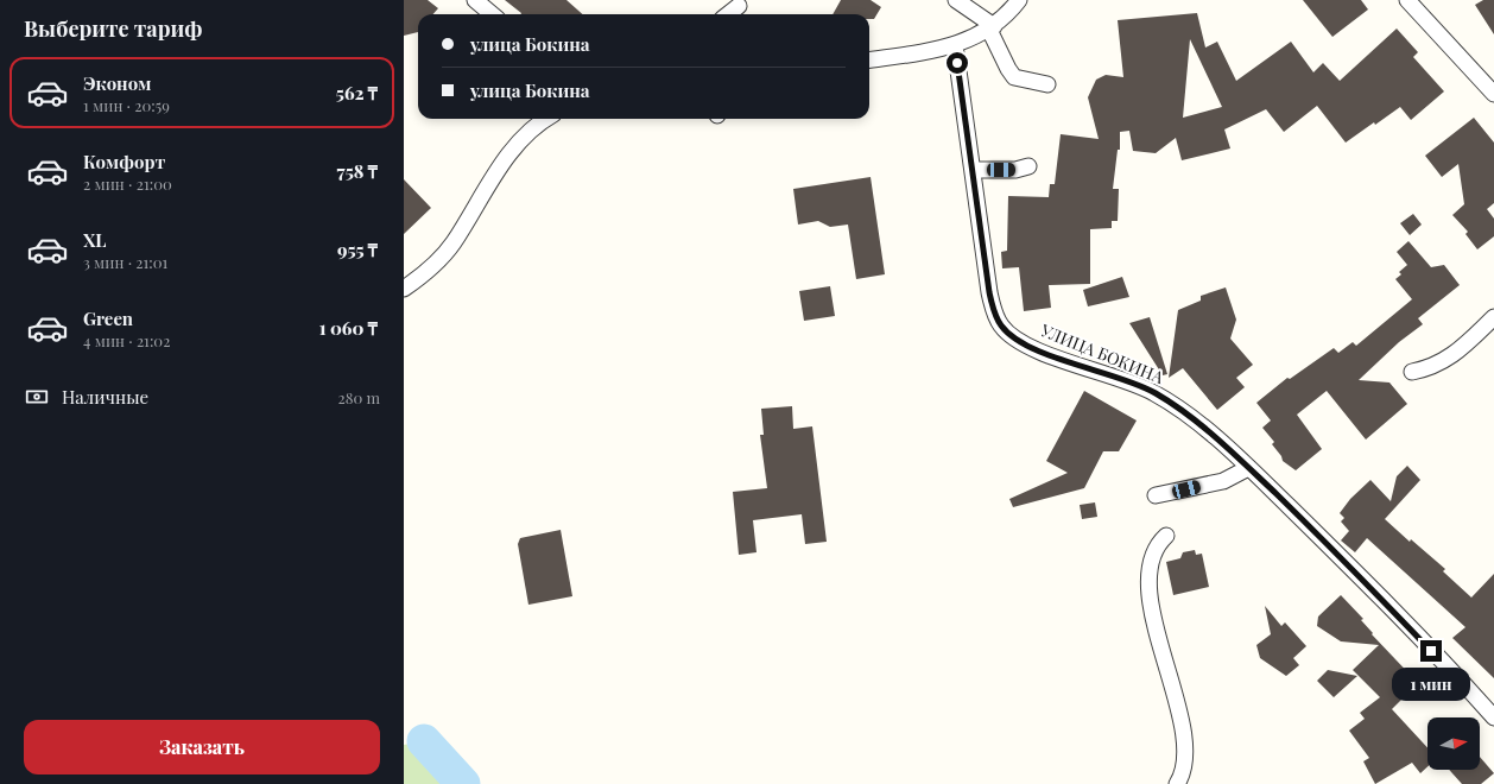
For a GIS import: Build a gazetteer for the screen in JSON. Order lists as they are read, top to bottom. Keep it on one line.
{"streets":{"street":["УЛИЦА БОКИНА"]},"north":"right","page":{"heading":"Выберите тариф","banner":["улица Бокина","улица Бокина"],"list":[{"name":"Эконом","note":"1 мин · 20:59","value":"562 ₸"},{"name":"Комфорт","note":"2 мин · 21:00","value":"758 ₸"},{"name":"XL","note":"3 мин · 21:01","value":"955 ₸"},{"name":"Green","note":"4 мин · 21:02","value":"1 060 ₸"}],"pay":["Наличные","280 m"],"bubble":"1 мин","buttons":"Заказать"}}
